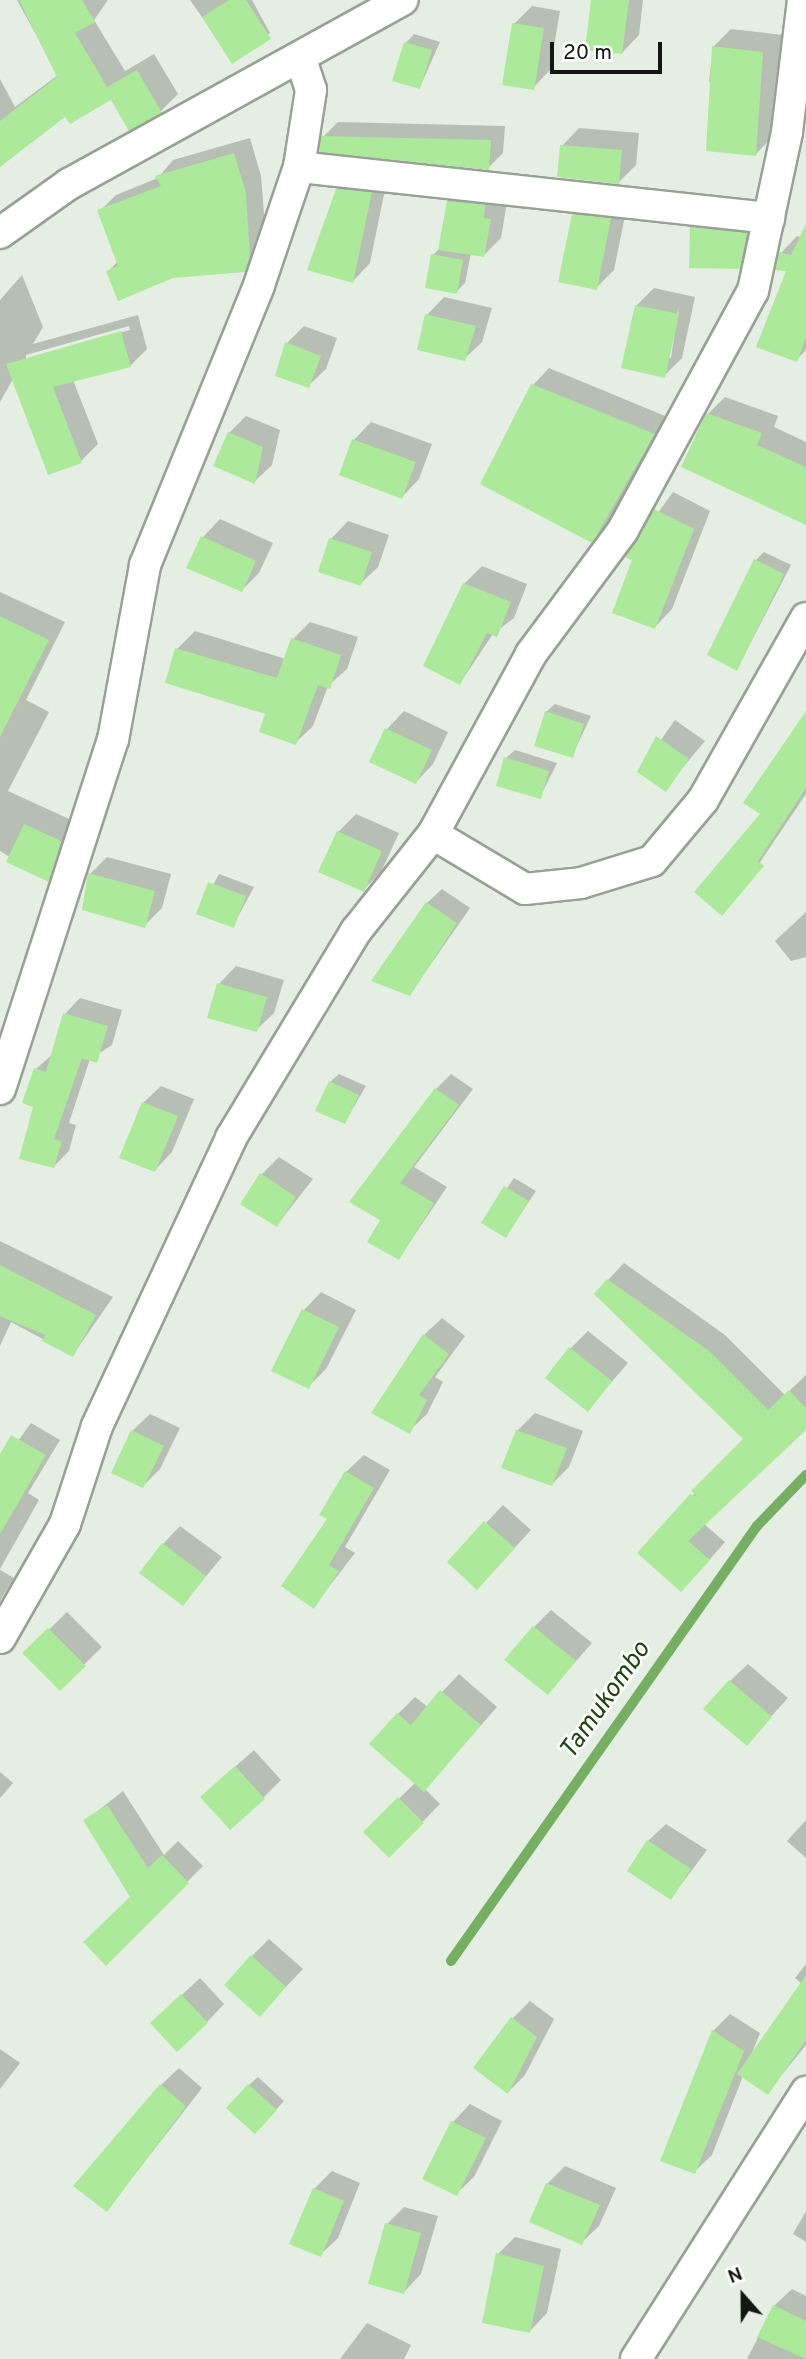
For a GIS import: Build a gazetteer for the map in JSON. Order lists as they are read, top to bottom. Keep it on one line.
{"water":["Tamukombo"],"scale_bar":"20 m","north":"top"}
